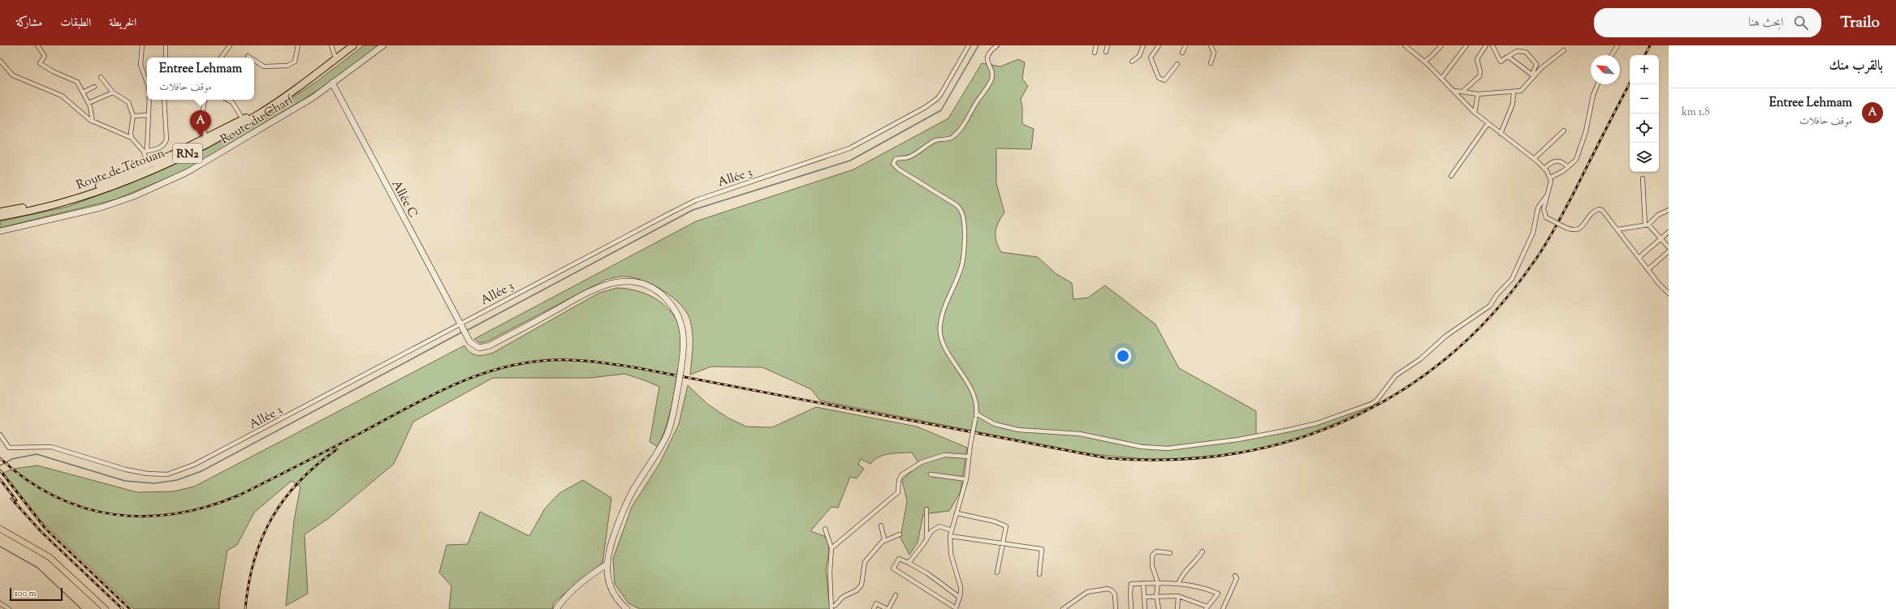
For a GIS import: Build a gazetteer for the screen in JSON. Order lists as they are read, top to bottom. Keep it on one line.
{"streets":{"highway":["RN2","Route de Tétouan"],"street":["Route du Charf","Allée 3","Allée C"]},"crossings":[["Route du Charf","Allée C"],["Allée 3","Allée C"]],"scale_bar":"100 m","north":"top left","page":{"header":"Trailo","search":"ابحث هنا","nav":["الخريطة","الطبقات","مشاركة"],"heading":"بالقرب منك","map_buttons":["+","−"],"popup":["Entree Lehmam","موقف حافلات"],"list":[{"mark":"A","name":"Entree Lehmam","note":"موقف حافلات","value":"1.8 km"}],"pins":"A","scale":"100 m"}}
